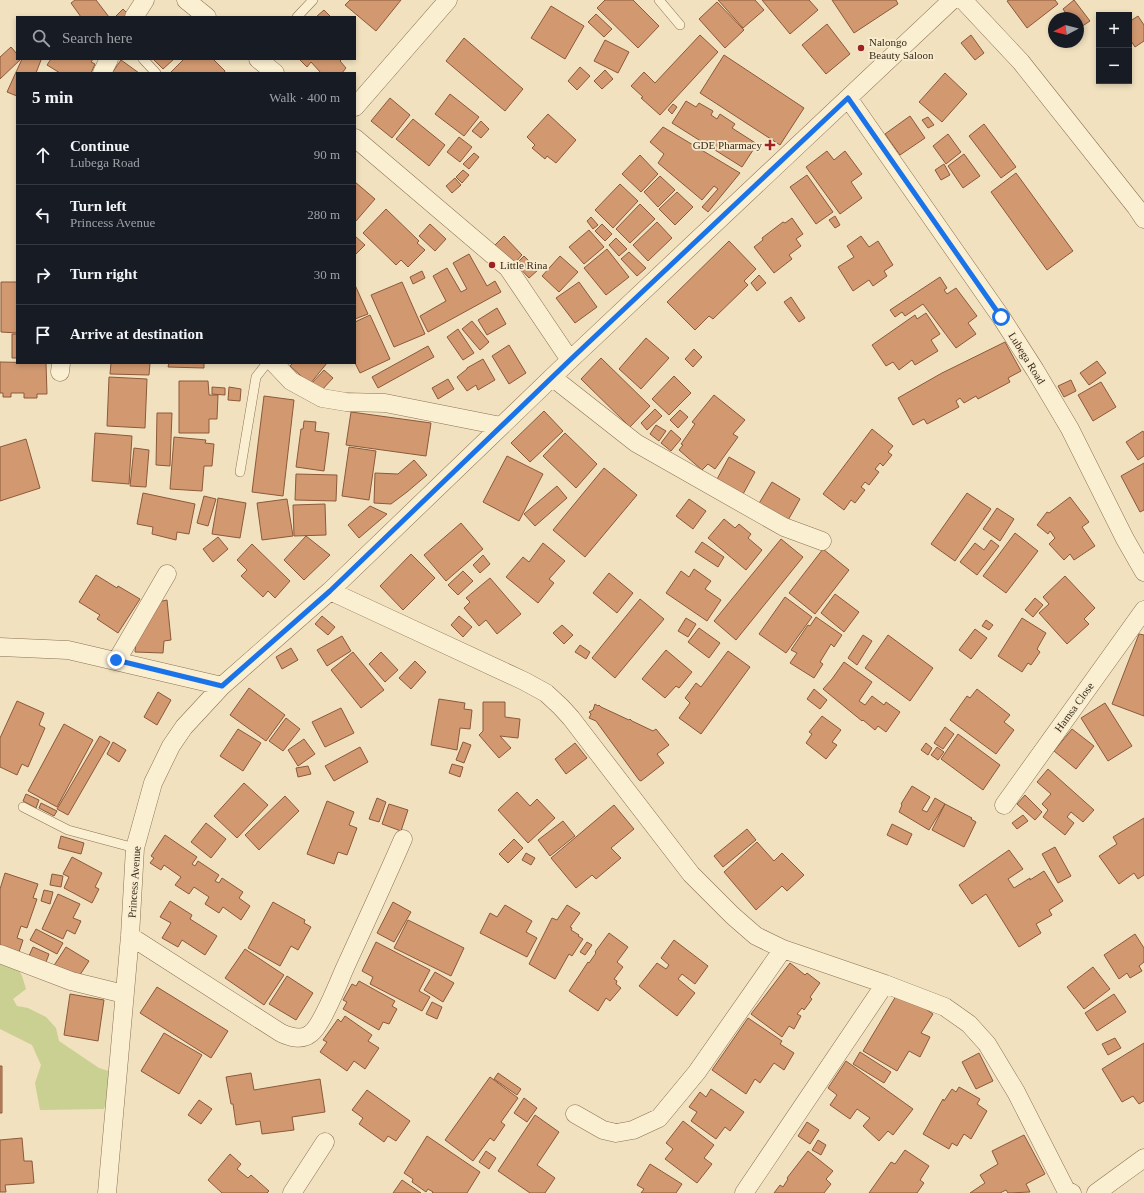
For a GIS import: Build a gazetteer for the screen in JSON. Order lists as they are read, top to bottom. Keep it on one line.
{"streets":{"street":["Lubega Road","Hamsa Close","Princess Avenue"]},"crossings":[["Lubega Road","Princess Avenue"]],"places":{"other":["Nalongo Beauty Saloon","Little Rina"],"health":["GDE Pharmacy"]},"north":"left","page":{"map_buttons":["+","−"],"search":"Search here","heading":["5 min","Walk · 400 m"],"list":[["Continue","Lubega Road","90 m"],["Turn left","Princess Avenue","280 m"],["Turn right","30 m"],"Arrive at destination"]}}
